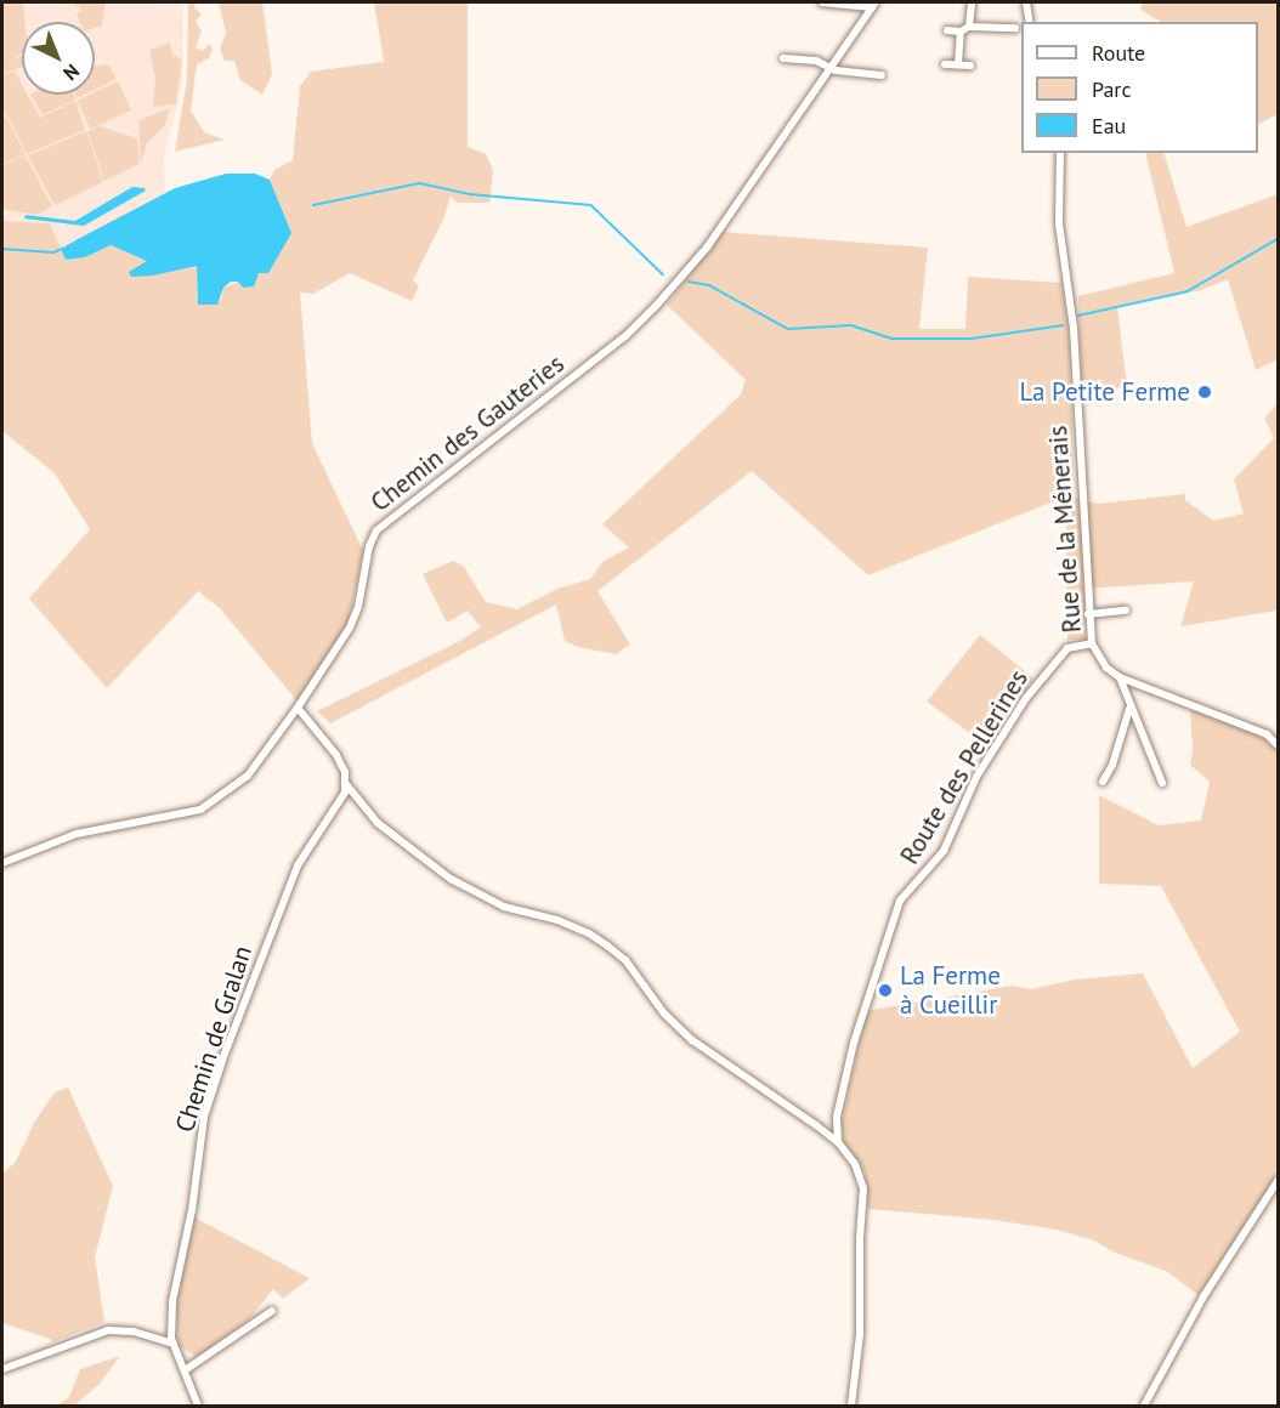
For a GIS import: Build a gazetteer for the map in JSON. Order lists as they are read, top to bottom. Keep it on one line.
{"streets":{"street":["Chemin des Gauteries","Rue de la Ménerais","Route des Pellerines","Chemin de Gralan"]},"crossings":[["Rue de la Ménerais","Route des Pellerines"]],"places":["La Petite Ferme","La Ferme à Cueillir"],"legend":["Route","Parc","Eau"],"north":"bottom right"}
